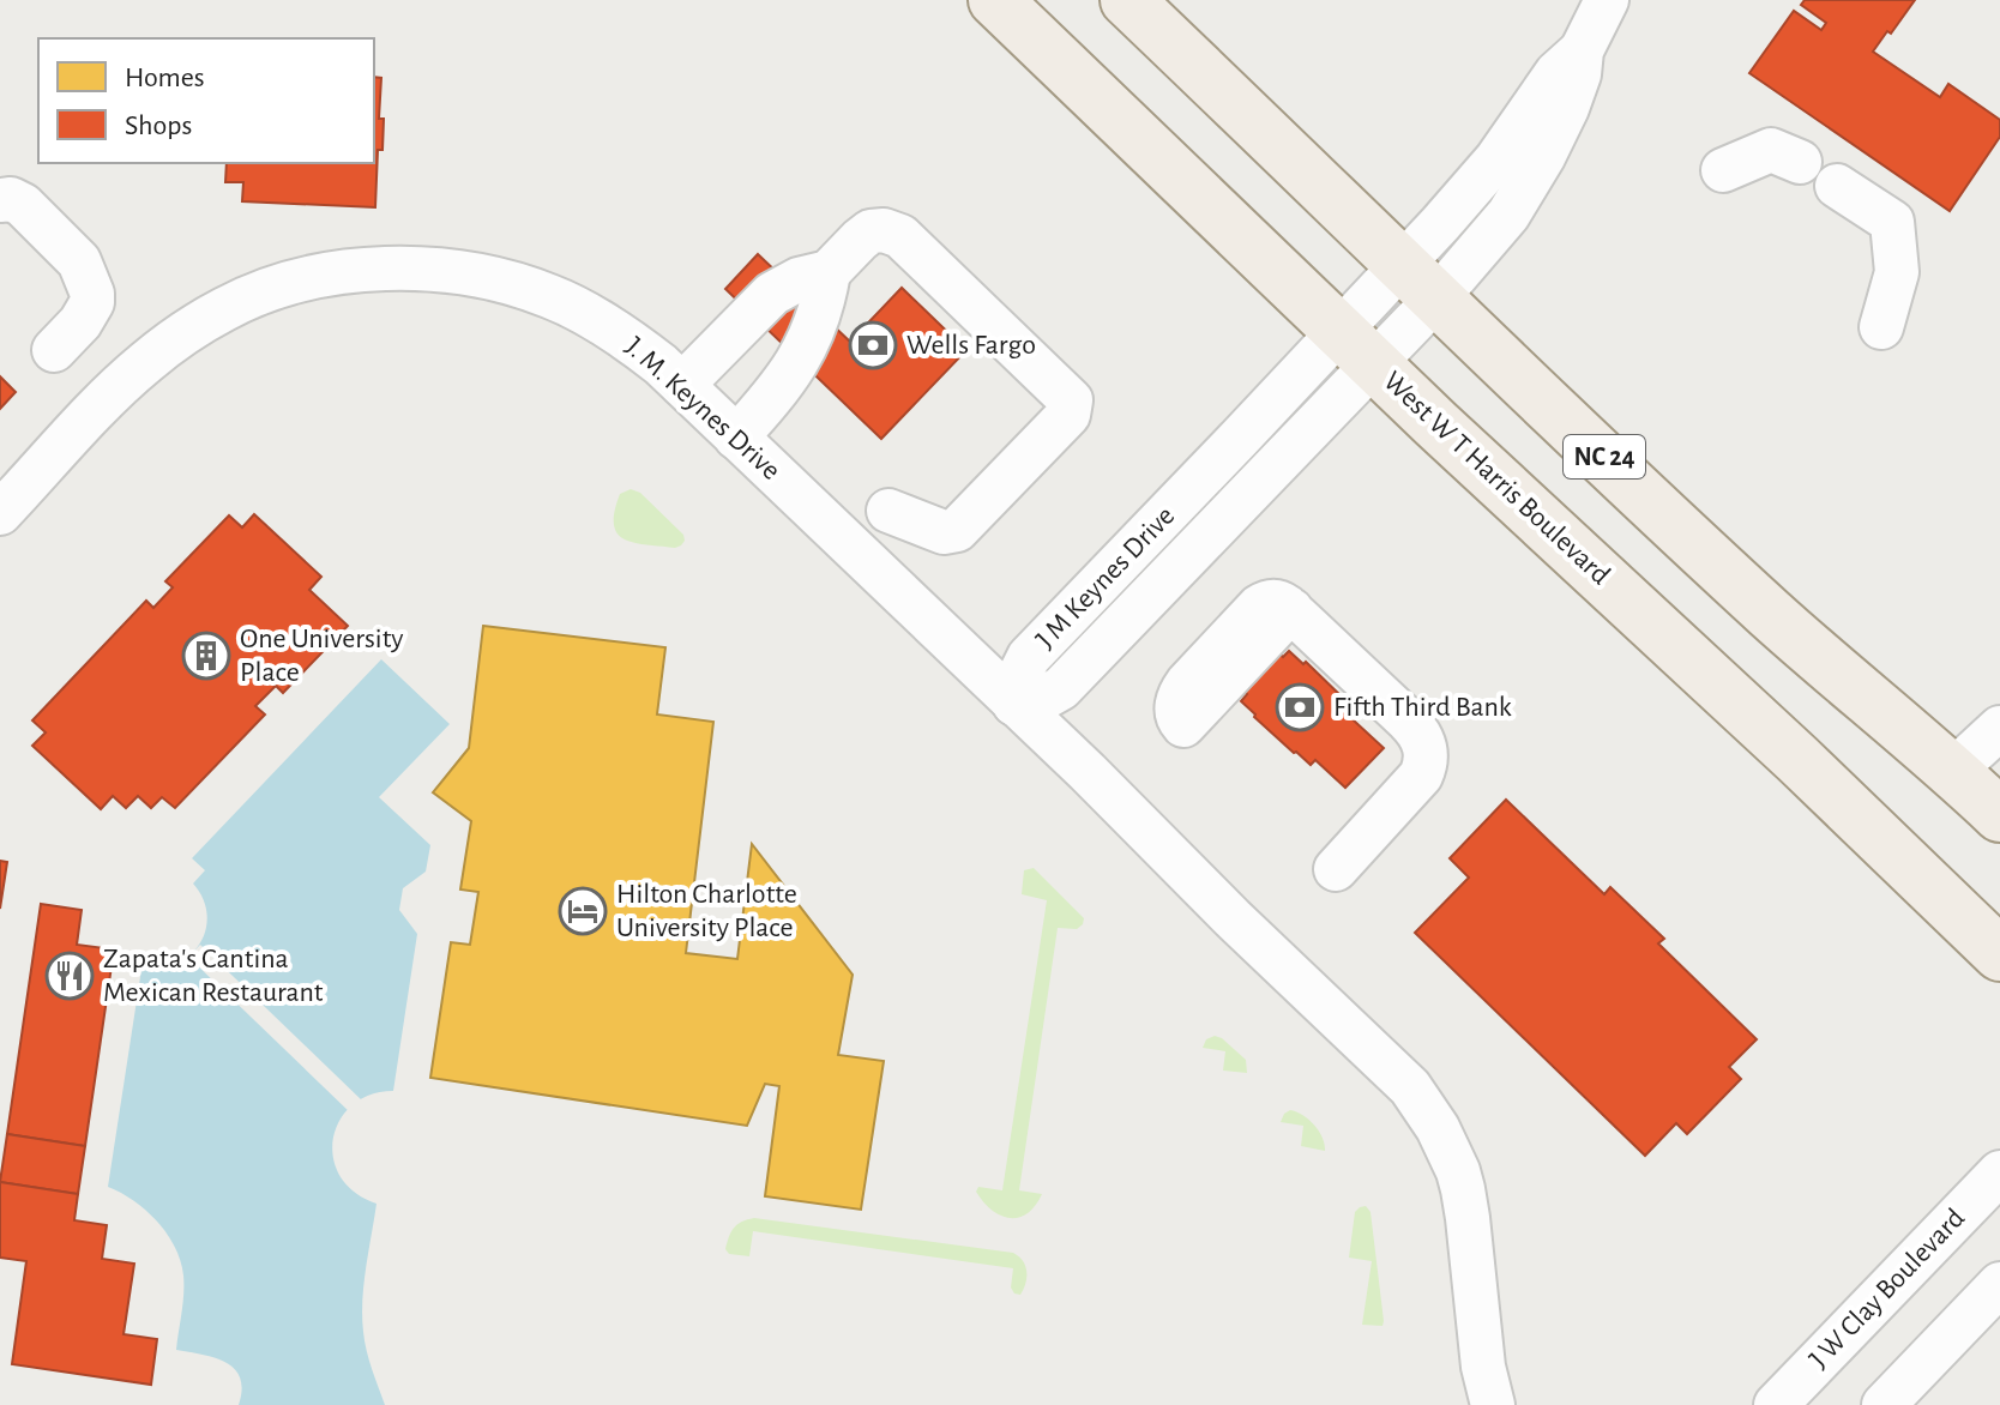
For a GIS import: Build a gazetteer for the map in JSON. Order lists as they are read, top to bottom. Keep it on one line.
{"streets":{"main road":["NC 24","West W T Harris Boulevard"],"street":["J. M. Keynes Drive","J M Keynes Drive","J W Clay Boulevard"]},"crossings":[["J. M. Keynes Drive","J M Keynes Drive"],["NC 24","J M Keynes Drive"],["West W T Harris Boulevard","J M Keynes Drive"]],"places":{"bank":["Wells Fargo","Fifth Third Bank"],"building":["One University Place"],"hotel":["Hilton Charlotte University Place"],"restaurant":["Zapata's Cantina Mexican Restaurant"]},"legend":["Homes","Shops"]}
